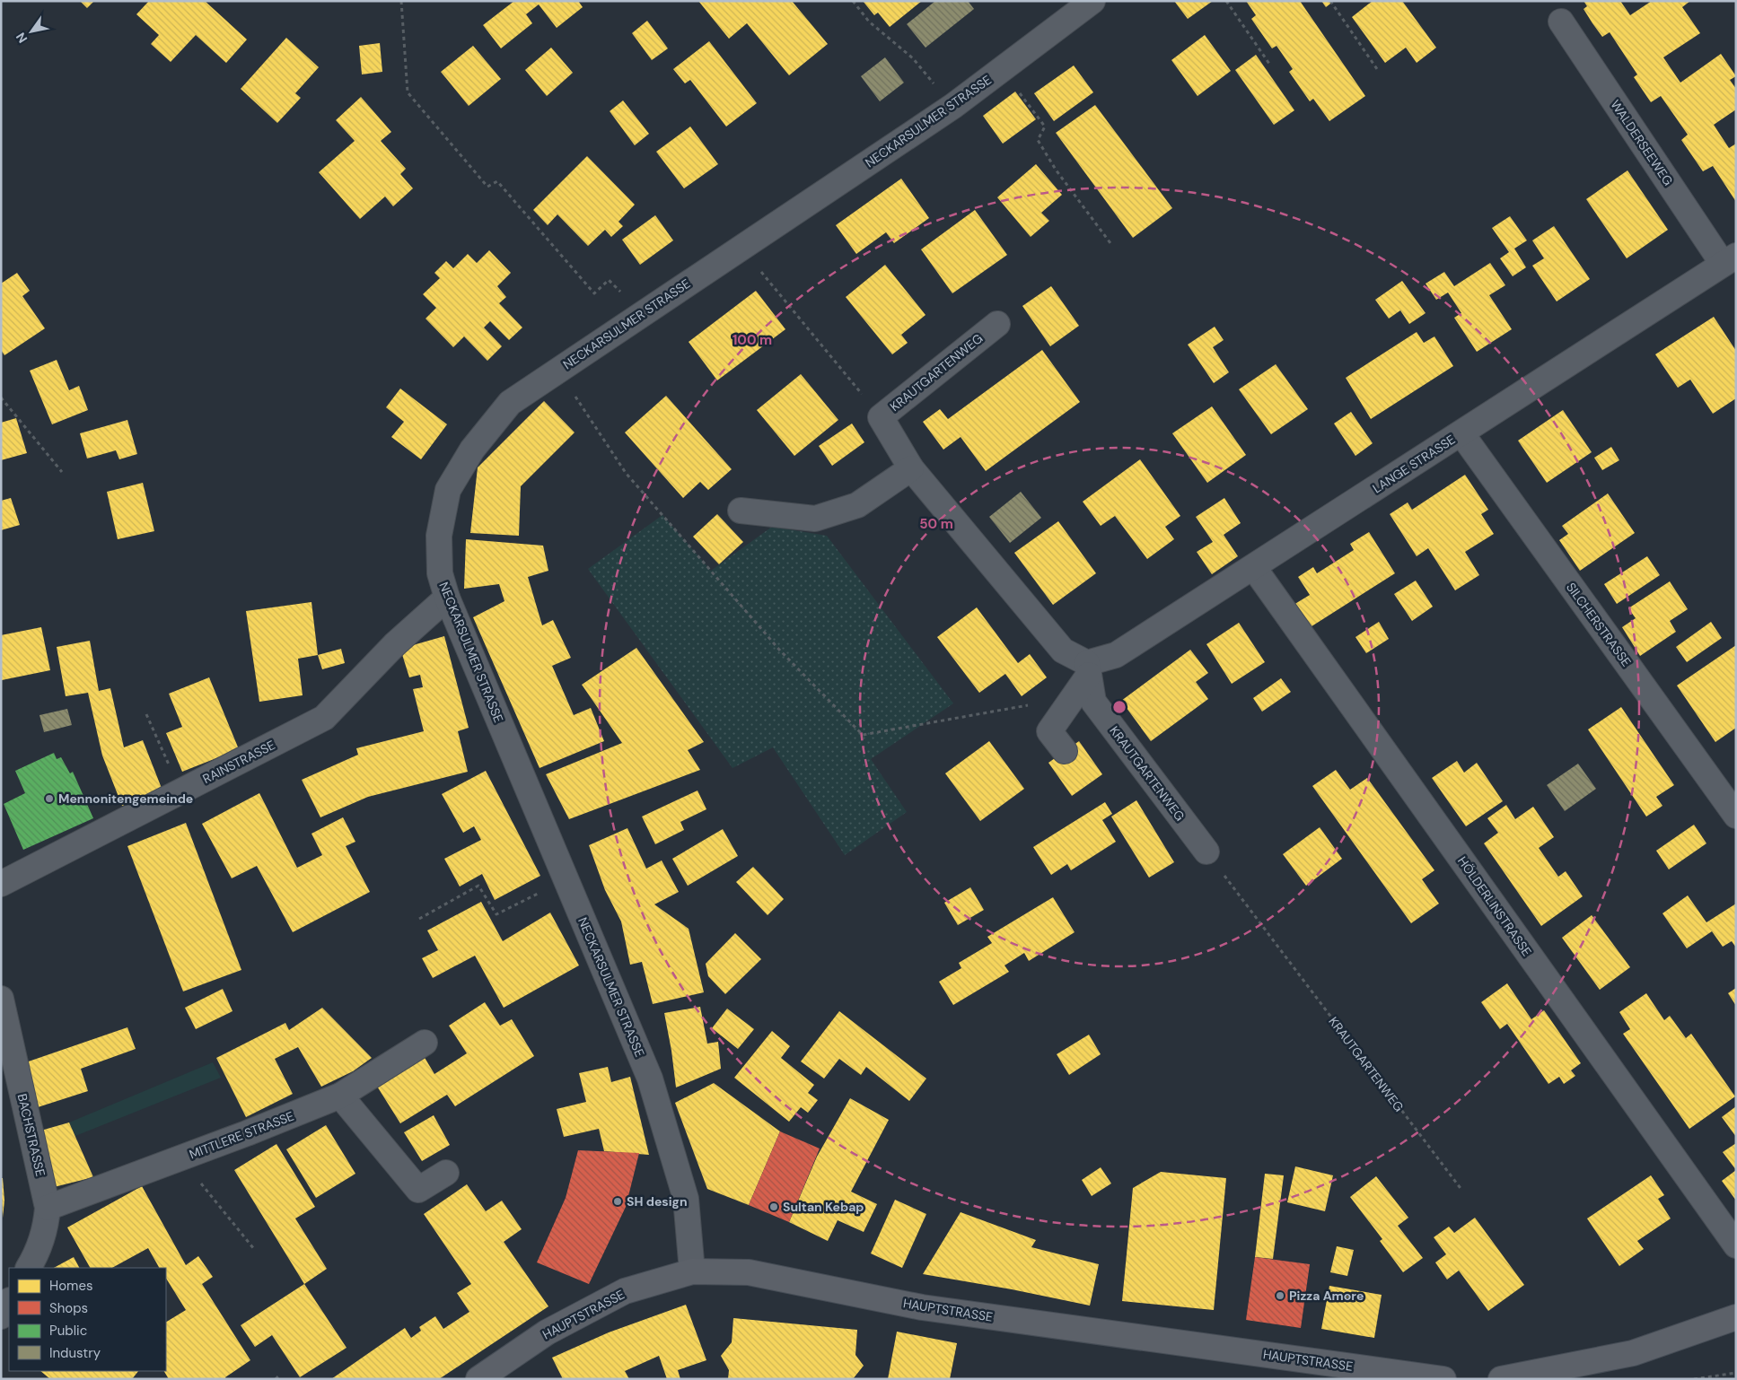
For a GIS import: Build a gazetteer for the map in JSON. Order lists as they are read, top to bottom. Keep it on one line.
{"streets":{"main road":["HAUPTSTRASSE"],"street":["NECKARSULMER STRASSE","WALDERSEEWEG","KRAUTGARTENWEG","LANGE STRASSE","SILCHERSTRASSE","RAINSTRASSE","HÖLDERLINSTRASSE","BACHSTRASSE","MITTLERE STRASSE"]},"crossings":[["NECKARSULMER STRASSE","RAINSTRASSE"],["NECKARSULMER STRASSE","HAUPTSTRASSE"],["WALDERSEEWEG","LANGE STRASSE"],["KRAUTGARTENWEG","LANGE STRASSE"],["LANGE STRASSE","SILCHERSTRASSE"],["LANGE STRASSE","HÖLDERLINSTRASSE"],["BACHSTRASSE","MITTLERE STRASSE"]],"places":["Mennonitengemeinde","SH design","Sultan Kebap","Pizza Amore"],"legend":["Homes","Shops","Public","Industry"],"north":"bottom left","rings":["100 m","50 m"]}
